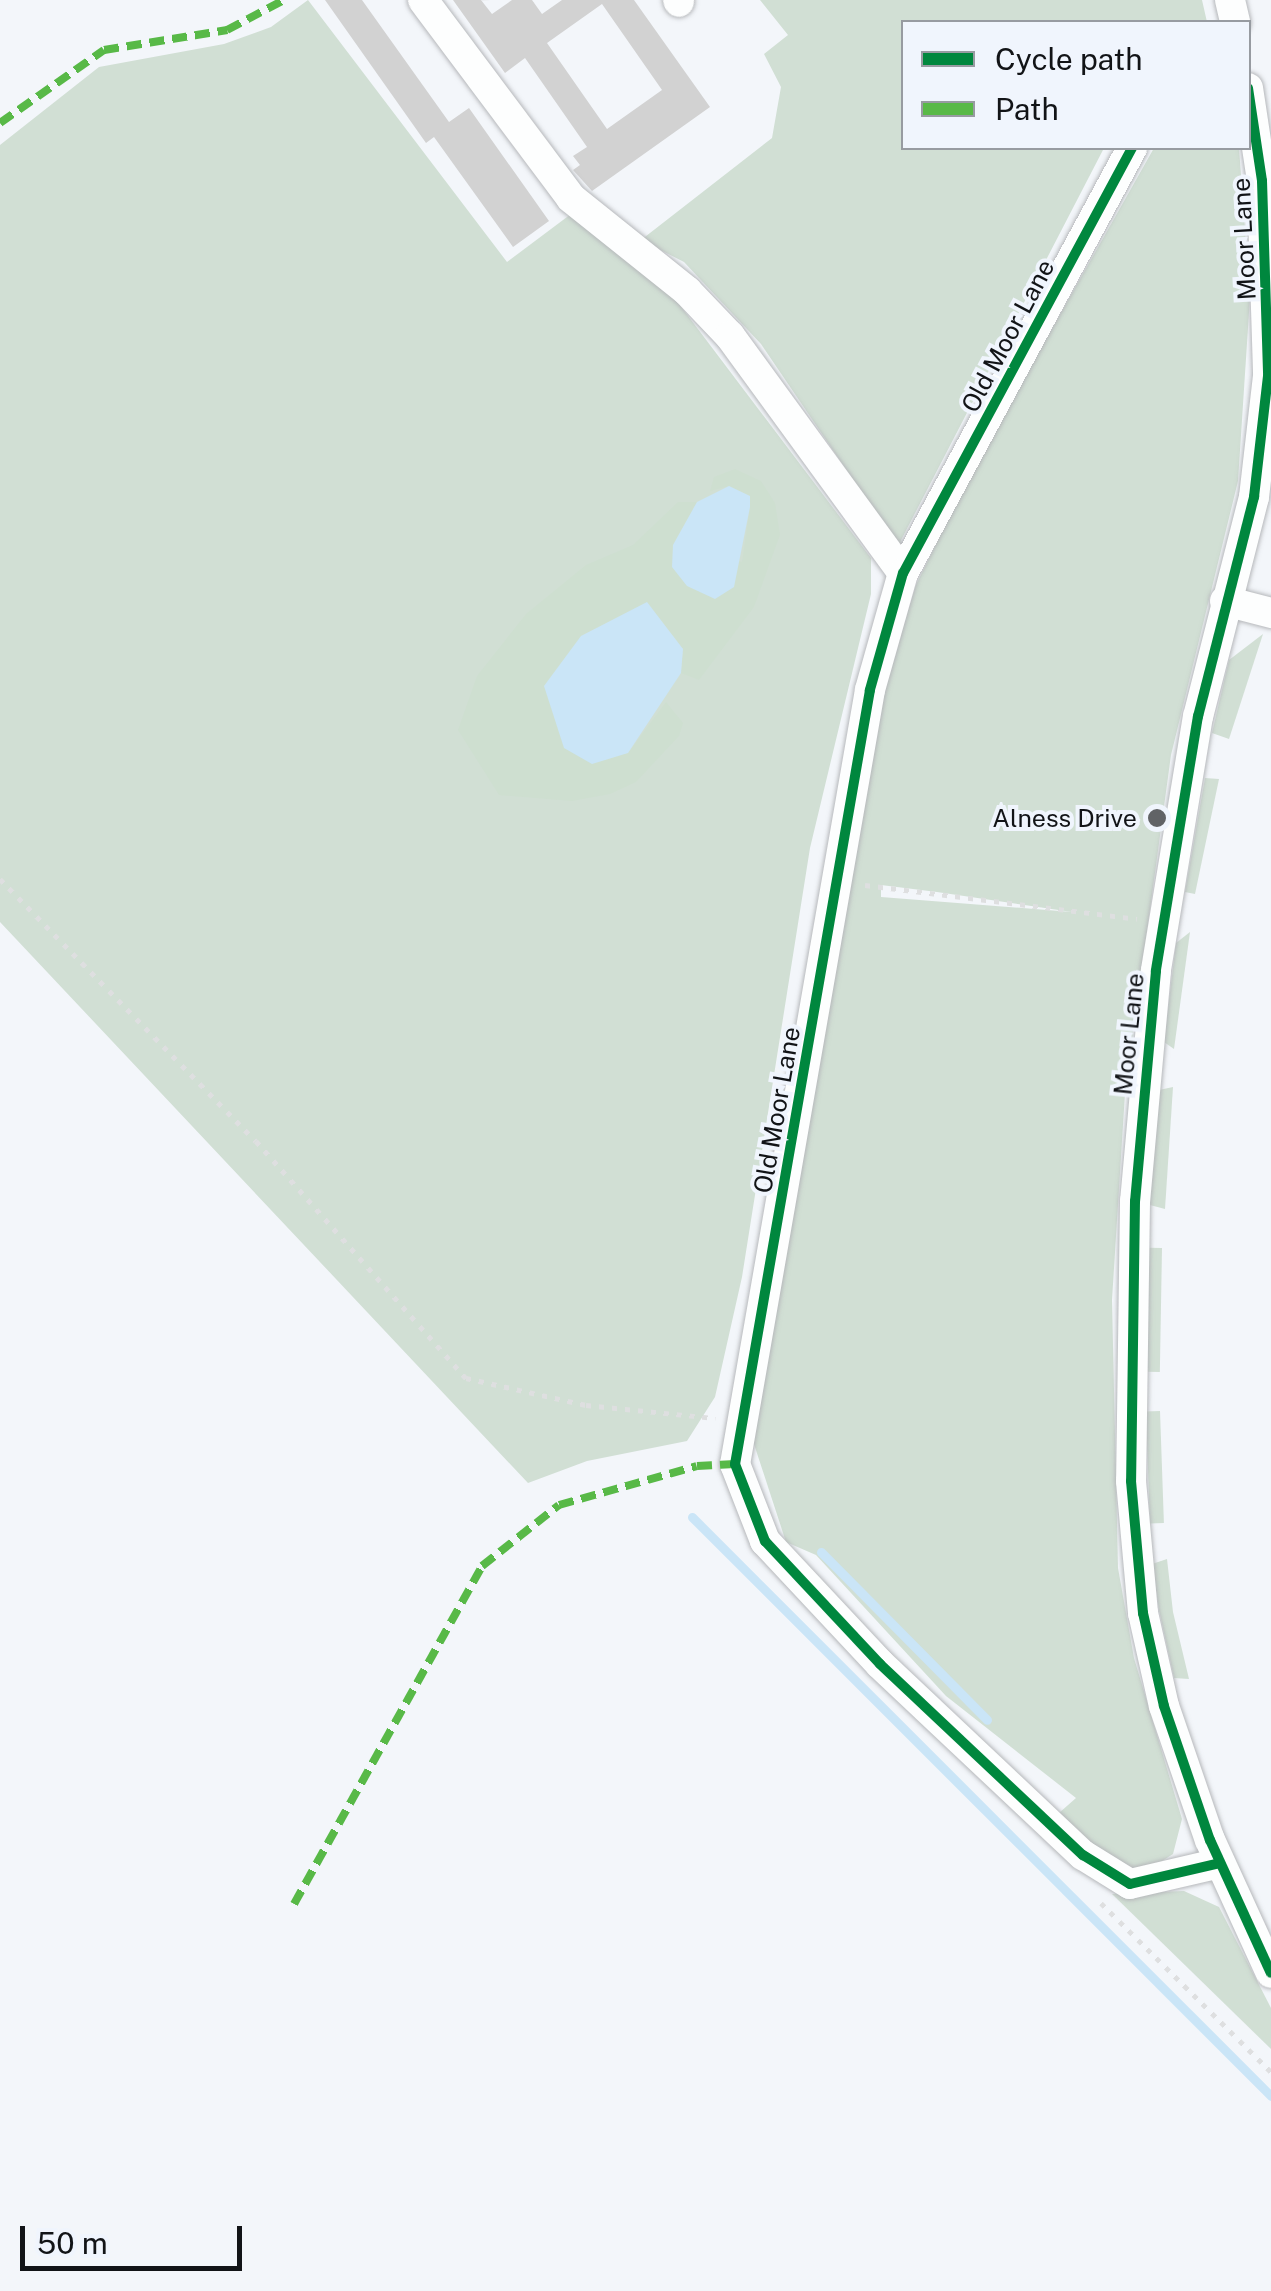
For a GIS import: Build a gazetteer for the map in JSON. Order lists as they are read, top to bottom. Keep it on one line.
{"streets":{"street":["Moor Lane","Old Moor Lane"]},"crossings":[["Moor Lane","Old Moor Lane"]],"places":["Alness Drive"],"legend":["Cycle path","Path"],"scale_bar":"50 m"}
